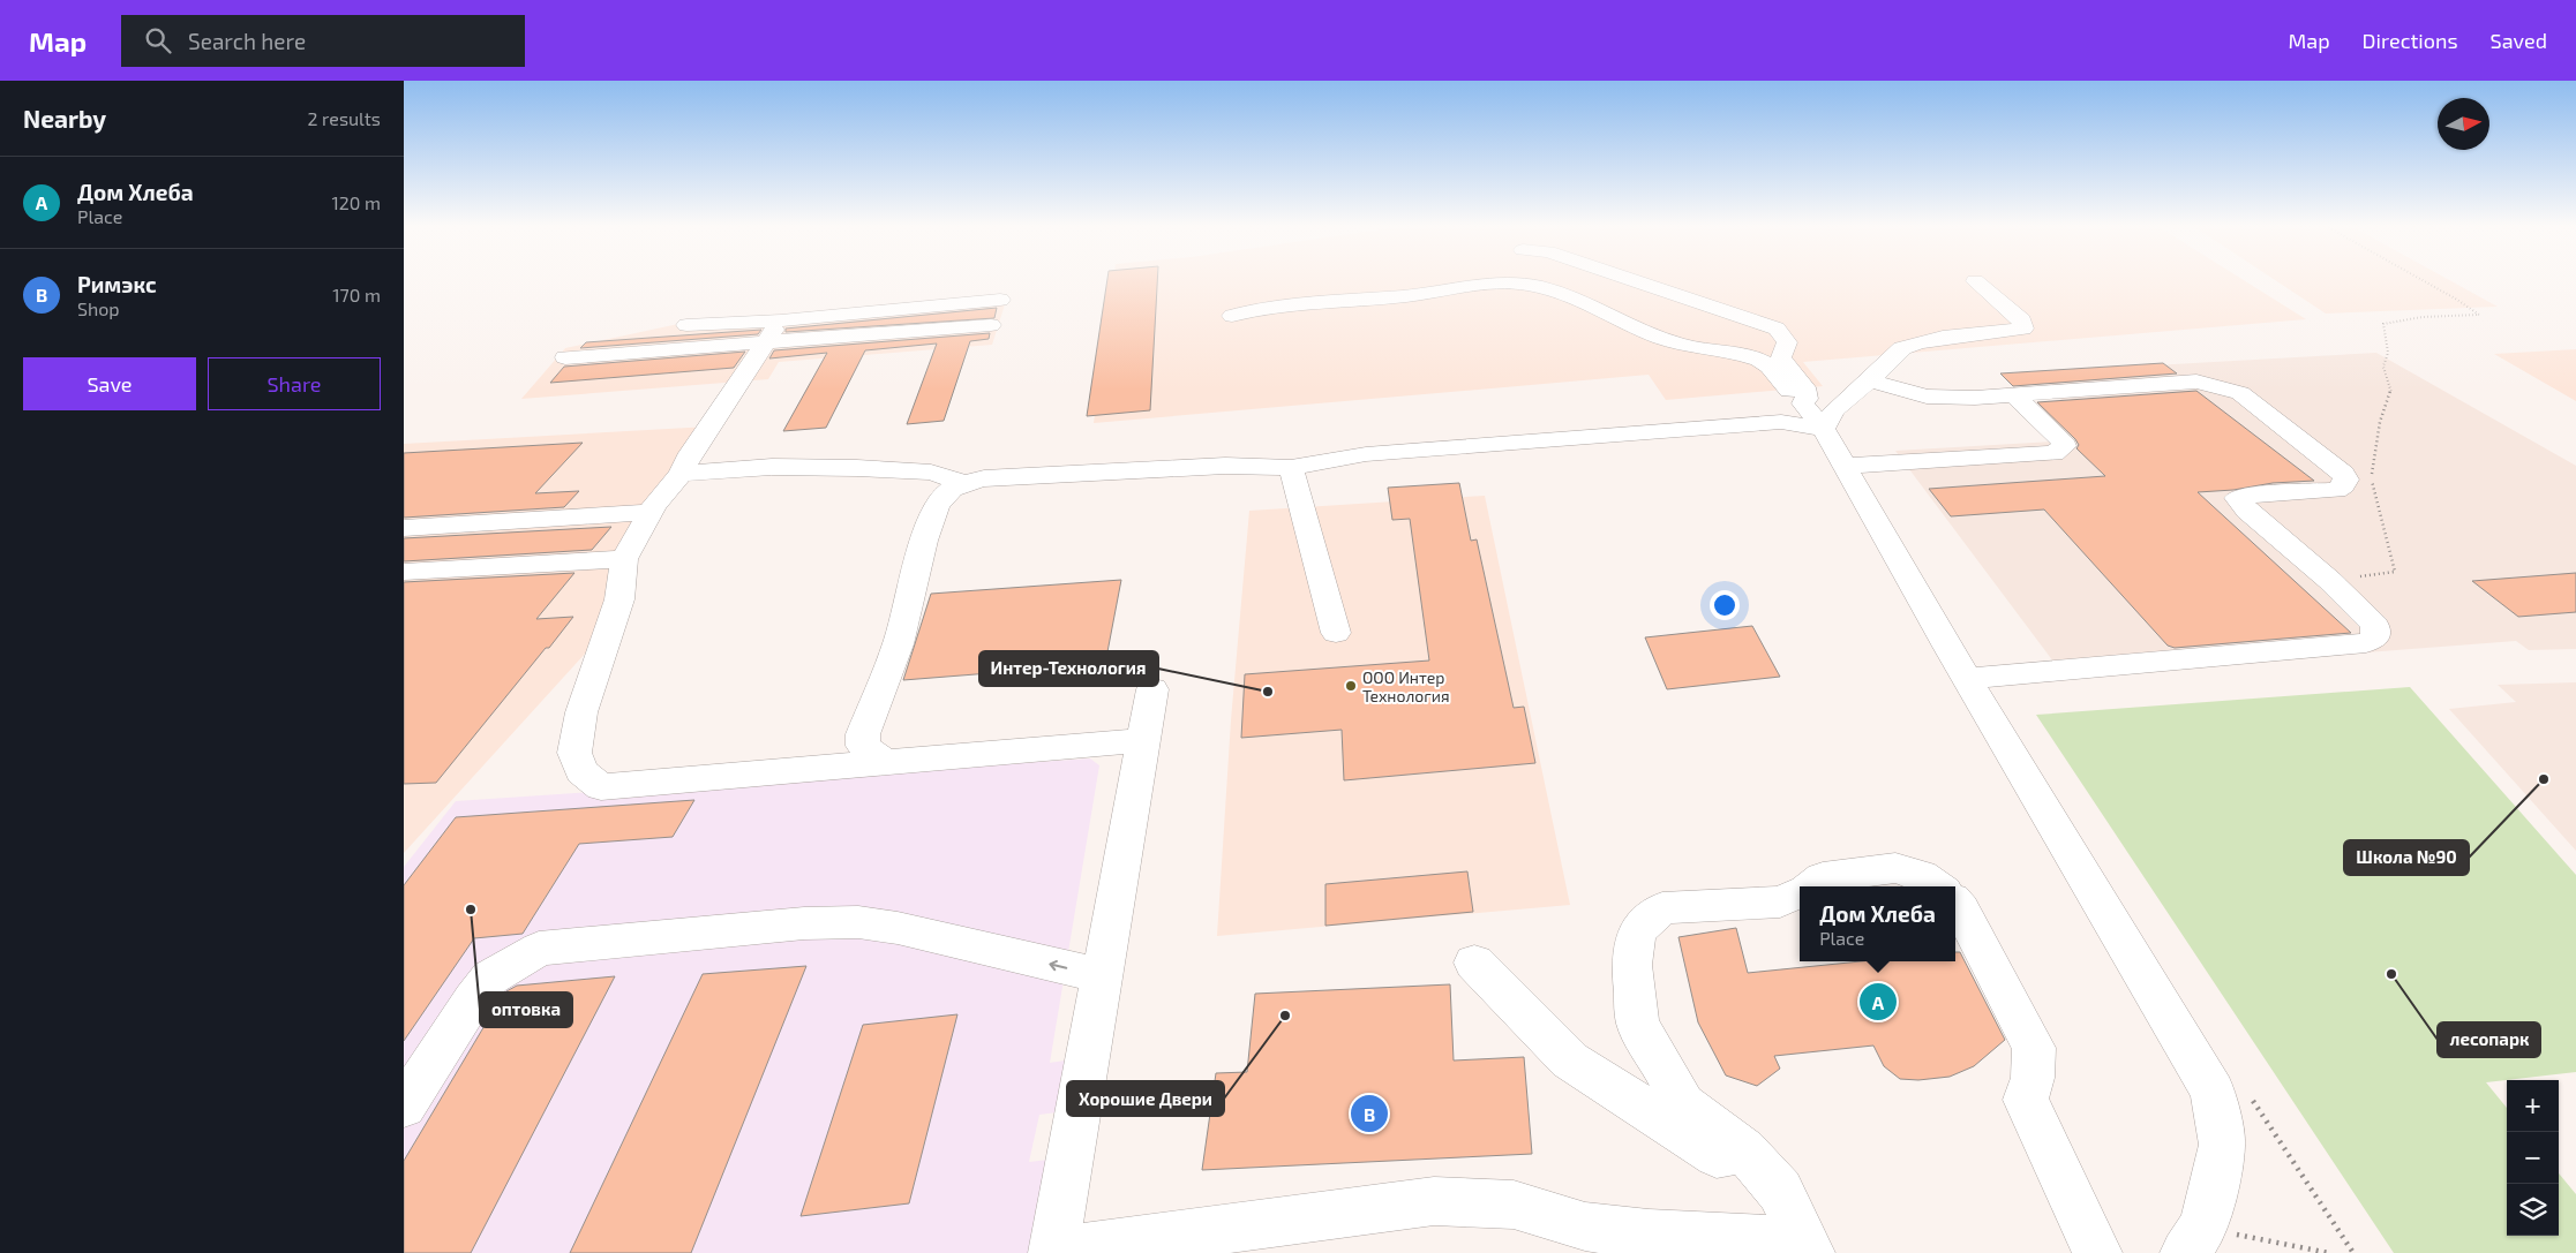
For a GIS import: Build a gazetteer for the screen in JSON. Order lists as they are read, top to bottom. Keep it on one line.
{"places":["ООО Интер Технология","Интер-Технология","Школа №90","оптовка","лесопарк","Хорошие Двери"],"north":"right","page":{"header":"Map","search":"Search here","nav":["Map","Directions","Saved"],"heading":["Nearby","2 results"],"list":[{"mark":"A","name":"Дом Хлеба","note":"Place","value":"120 m"},{"mark":"B","name":"Римэкс","note":"Shop","value":"170 m"}],"buttons":["Save","Share"],"popup":["Дом Хлеба","Place"],"pins":["A","B"],"map_buttons":["+","−"]}}
